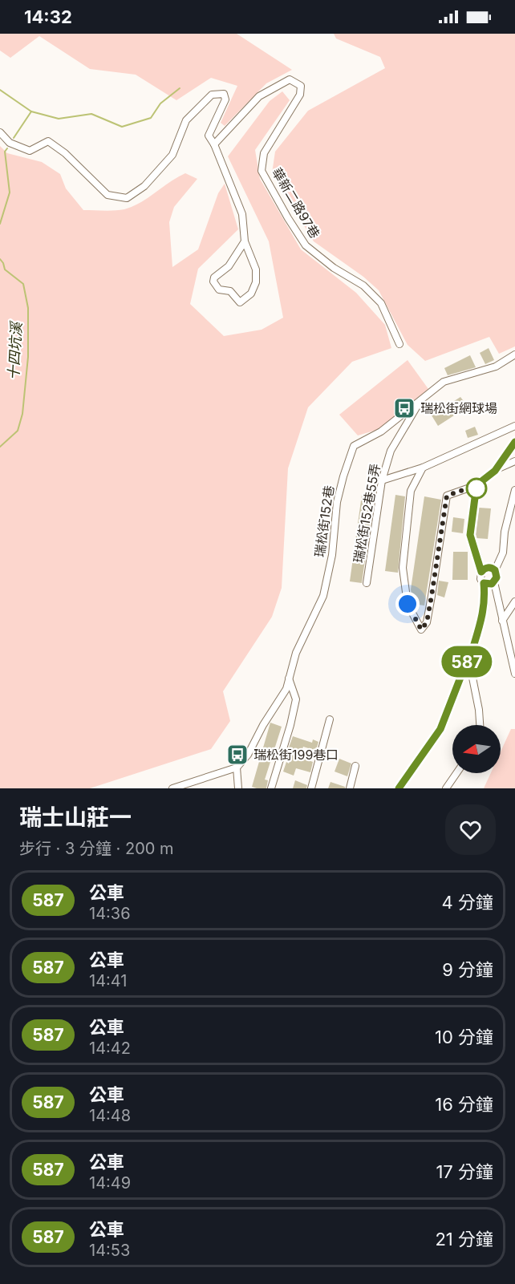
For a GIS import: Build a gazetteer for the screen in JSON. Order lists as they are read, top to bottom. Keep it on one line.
{"streets":{"street":["華新二路97巷","瑞松街152巷55弄","瑞松街152巷"]},"crossings":[["瑞松街152巷55弄","瑞松街152巷"]],"water":["十四坑溪"],"places":{"bus stop":["瑞松街網球場","瑞松街199巷口"]},"lines":["bus line 587"],"north":"left","page":{"status":"14:32","on_map":"587","heading":["瑞士山莊一","步行 · 3 分鐘 · 200 m"],"list":[{"mark":"587","name":"公車","note":"14:36","value":"4 分鐘"},{"mark":"587","name":"公車","note":"14:41","value":"9 分鐘"},{"mark":"587","name":"公車","note":"14:42","value":"10 分鐘"},{"mark":"587","name":"公車","note":"14:48","value":"16 分鐘"},{"mark":"587","name":"公車","note":"14:49","value":"17 分鐘"},{"mark":"587","name":"公車","note":"14:53","value":"21 分鐘"}]}}
